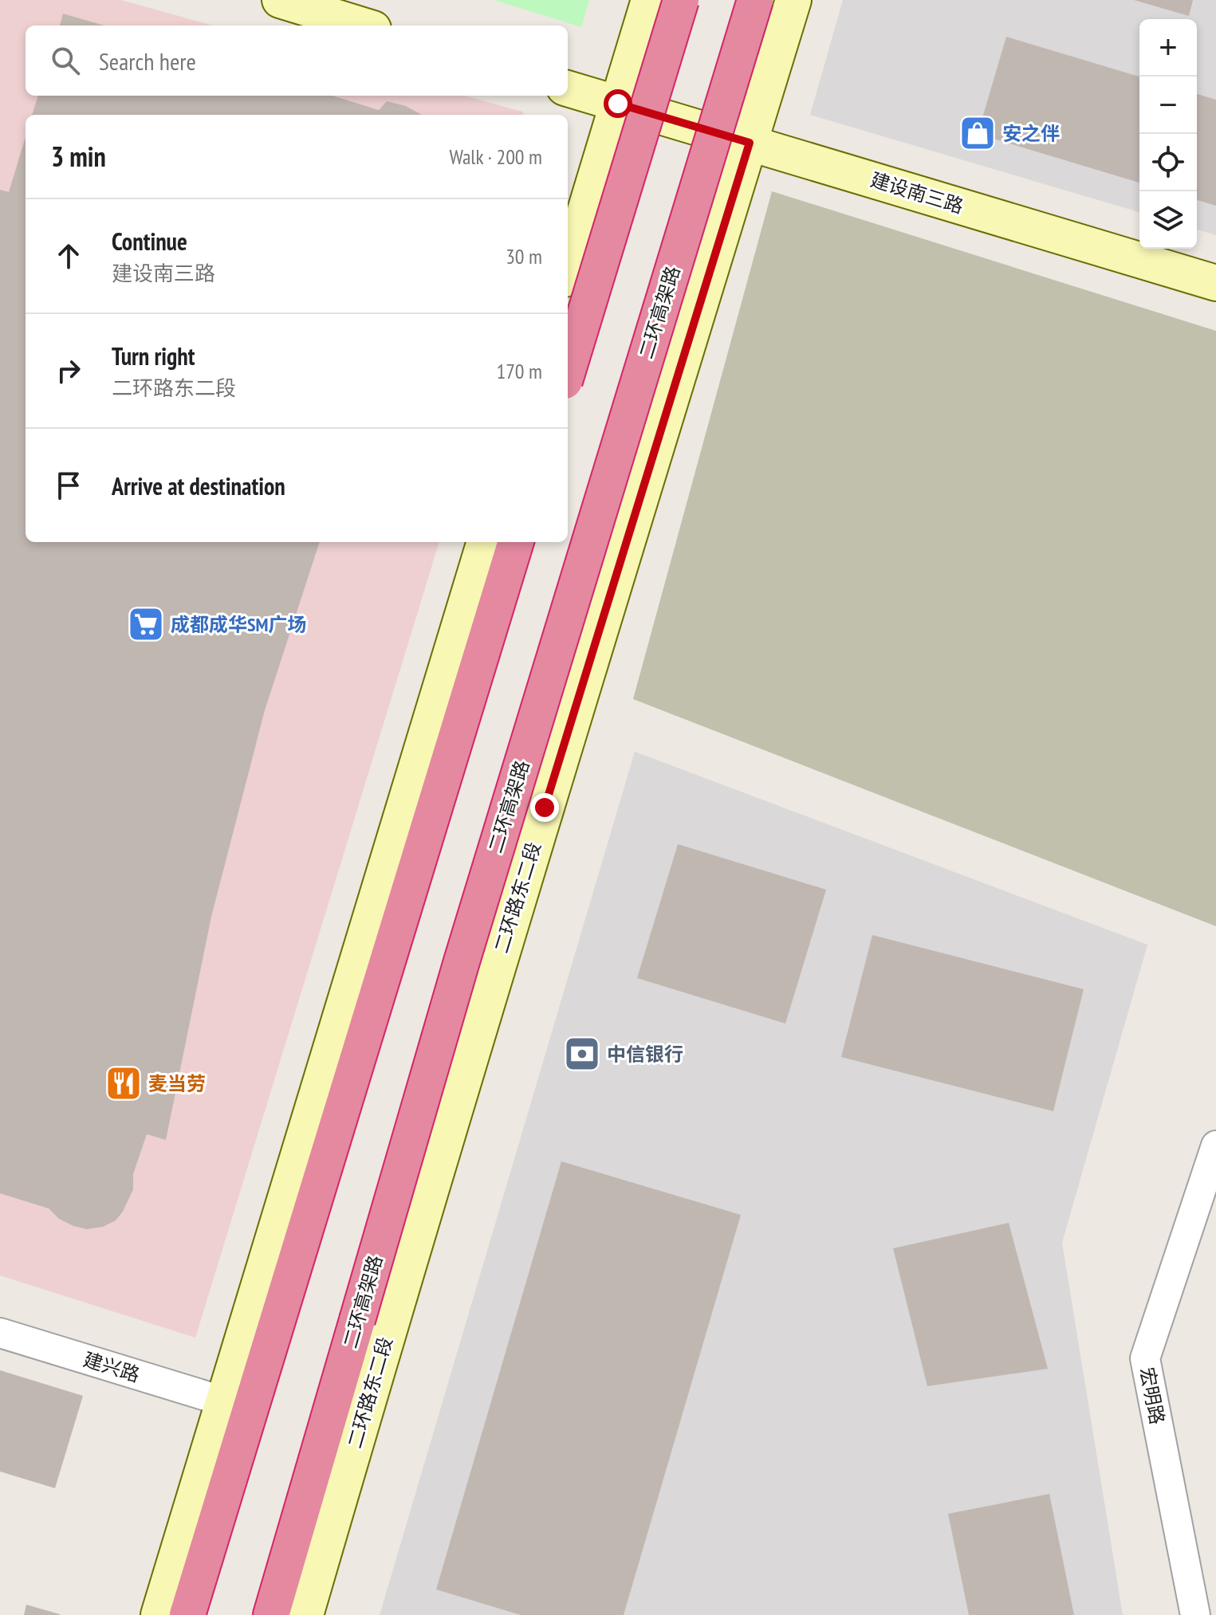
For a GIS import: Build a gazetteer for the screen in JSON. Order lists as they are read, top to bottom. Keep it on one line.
{"streets":{"highway":["二环高架路"],"main road":["建设南三路","二环路东二段"],"street":["建兴路","宏明路"]},"crossings":[["建设南三路","二环路东二段"]],"places":{"shop":["安之伴"],"supermarket":["成都成华SM广场"],"bank":["中信银行"],"restaurant":["麦当劳"]},"page":{"map_buttons":["+","−"],"search":"Search here","heading":["3 min","Walk · 200 m"],"list":[["Continue","建设南三路","30 m"],["Turn right","二环路东二段","170 m"],"Arrive at destination"]}}
